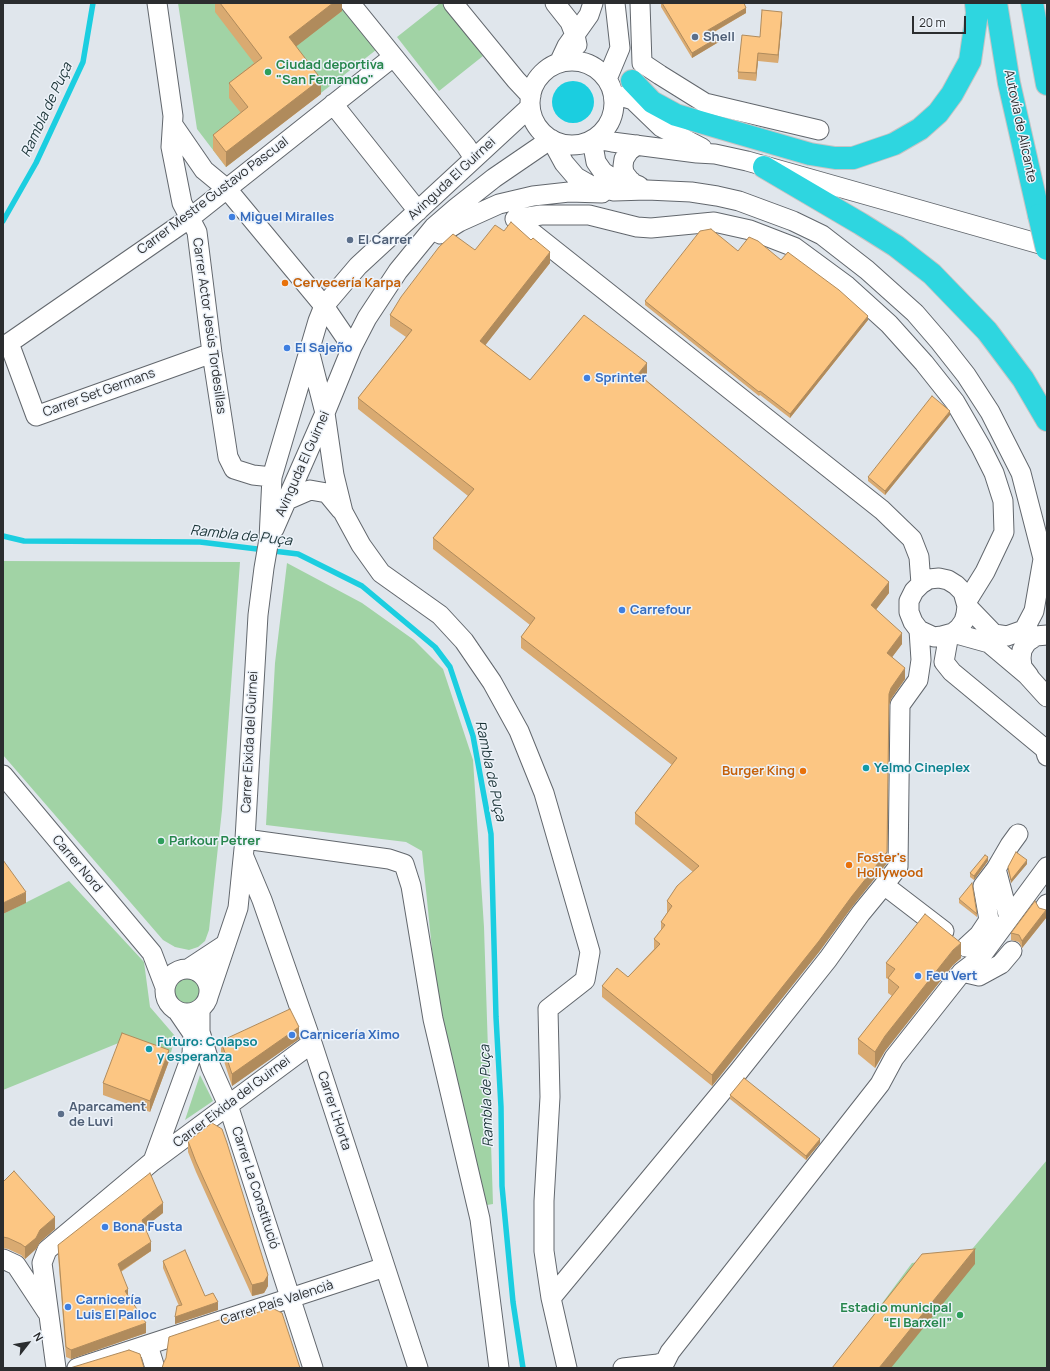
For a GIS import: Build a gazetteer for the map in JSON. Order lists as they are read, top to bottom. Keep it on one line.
{"streets":{"highway":["Autovía de Alicante"],"street":["Avinguda El Guirnei","Carrer Mestre Gustavo Pascual","Carrer Actor Jesús Tordesillas","Carrer Set Germans","Carrer Eixida del Guirnei","Carrer Nord","Carrer L'Horta","Carrer La Constitució","Carrer País Valencià"]},"crossings":[["Avinguda El Guirnei","Carrer Actor Jesús Tordesillas"],["Avinguda El Guirnei","Carrer Eixida del Guirnei"],["Carrer Mestre Gustavo Pascual","Carrer Actor Jesús Tordesillas"],["Carrer Mestre Gustavo Pascual","Carrer Set Germans"],["Carrer Actor Jesús Tordesillas","Carrer Set Germans"],["Carrer Eixida del Guirnei","Carrer Nord"],["Carrer Eixida del Guirnei","Carrer L'Horta"],["Carrer Eixida del Guirnei","Carrer La Constitució"],["Carrer Nord","Carrer La Constitució"],["Carrer L'Horta","Carrer País Valencià"],["Carrer La Constitució","Carrer País Valencià"]],"water":["Rambla de Puça"],"places":["Shell","Ciudad deportiva \"San Fernando\"","Miguel Miralles","El Carrer","Cervecería Karpa","El Sajeño","Sprinter","Carrefour","Yelmo Cineplex","Burger King","Parkour Petrer","Foster's Hollywood","Feu Vert","Carnicería Ximo","Futuro: Colapso y esperanza","Aparcament de Luvi","Bona Fusta","Carnicería Luis El Palloc","Estadio municipal “El Barxell”"],"scale_bar":"20 m","north":"top right"}
